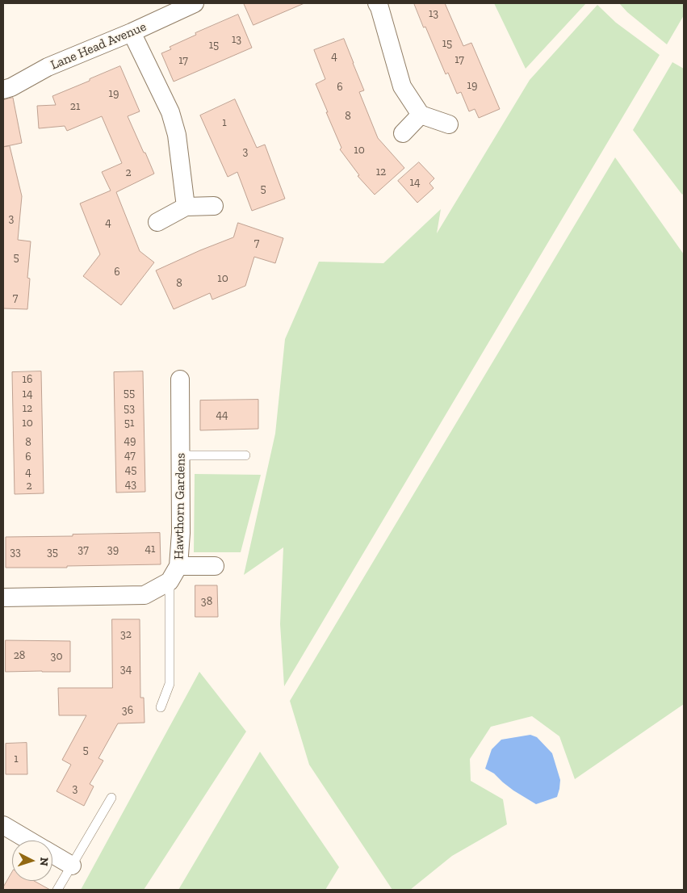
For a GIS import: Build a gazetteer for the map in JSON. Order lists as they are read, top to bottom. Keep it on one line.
{"streets":{"street":["Lane Head Avenue","Hawthorn Gardens"]},"house_numbers":["13","13","15","15","4","17","17","19","6","19","21","8","1","10","3","12","2","14","5","3","4","7","5","6","10","8","7","16","55","14","12","53","44","10","51","49","8","47","6","45","4","43","2","41","37","39","33","35","38","32","28","30","34","36","5","1","3"],"north":"right"}
